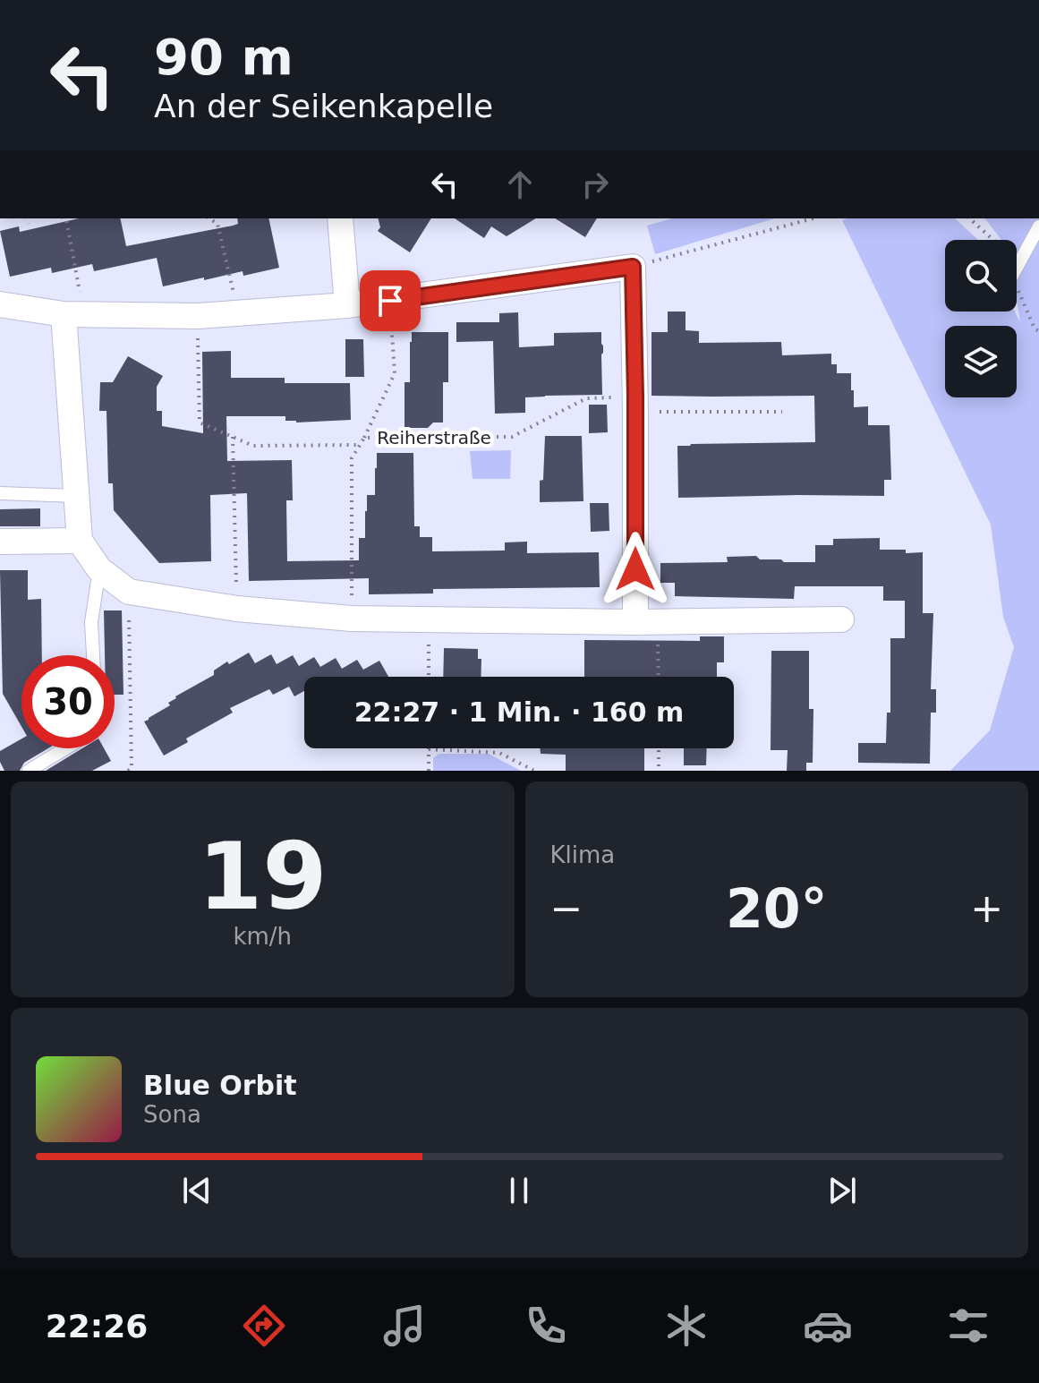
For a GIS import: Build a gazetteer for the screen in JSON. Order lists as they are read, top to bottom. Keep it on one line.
{"streets":{"path":["Reiherstraße"]},"page":{"turn":["90 m","An der Seikenkapelle"],"limit":"30","trip":"22:27 · 1 Min. · 160 m","tile":[["19","km/h"],"Klima"],"heat":["−","20°","+"],"song":["Blue Orbit","Sona"],"tabs":"22:26"}}
